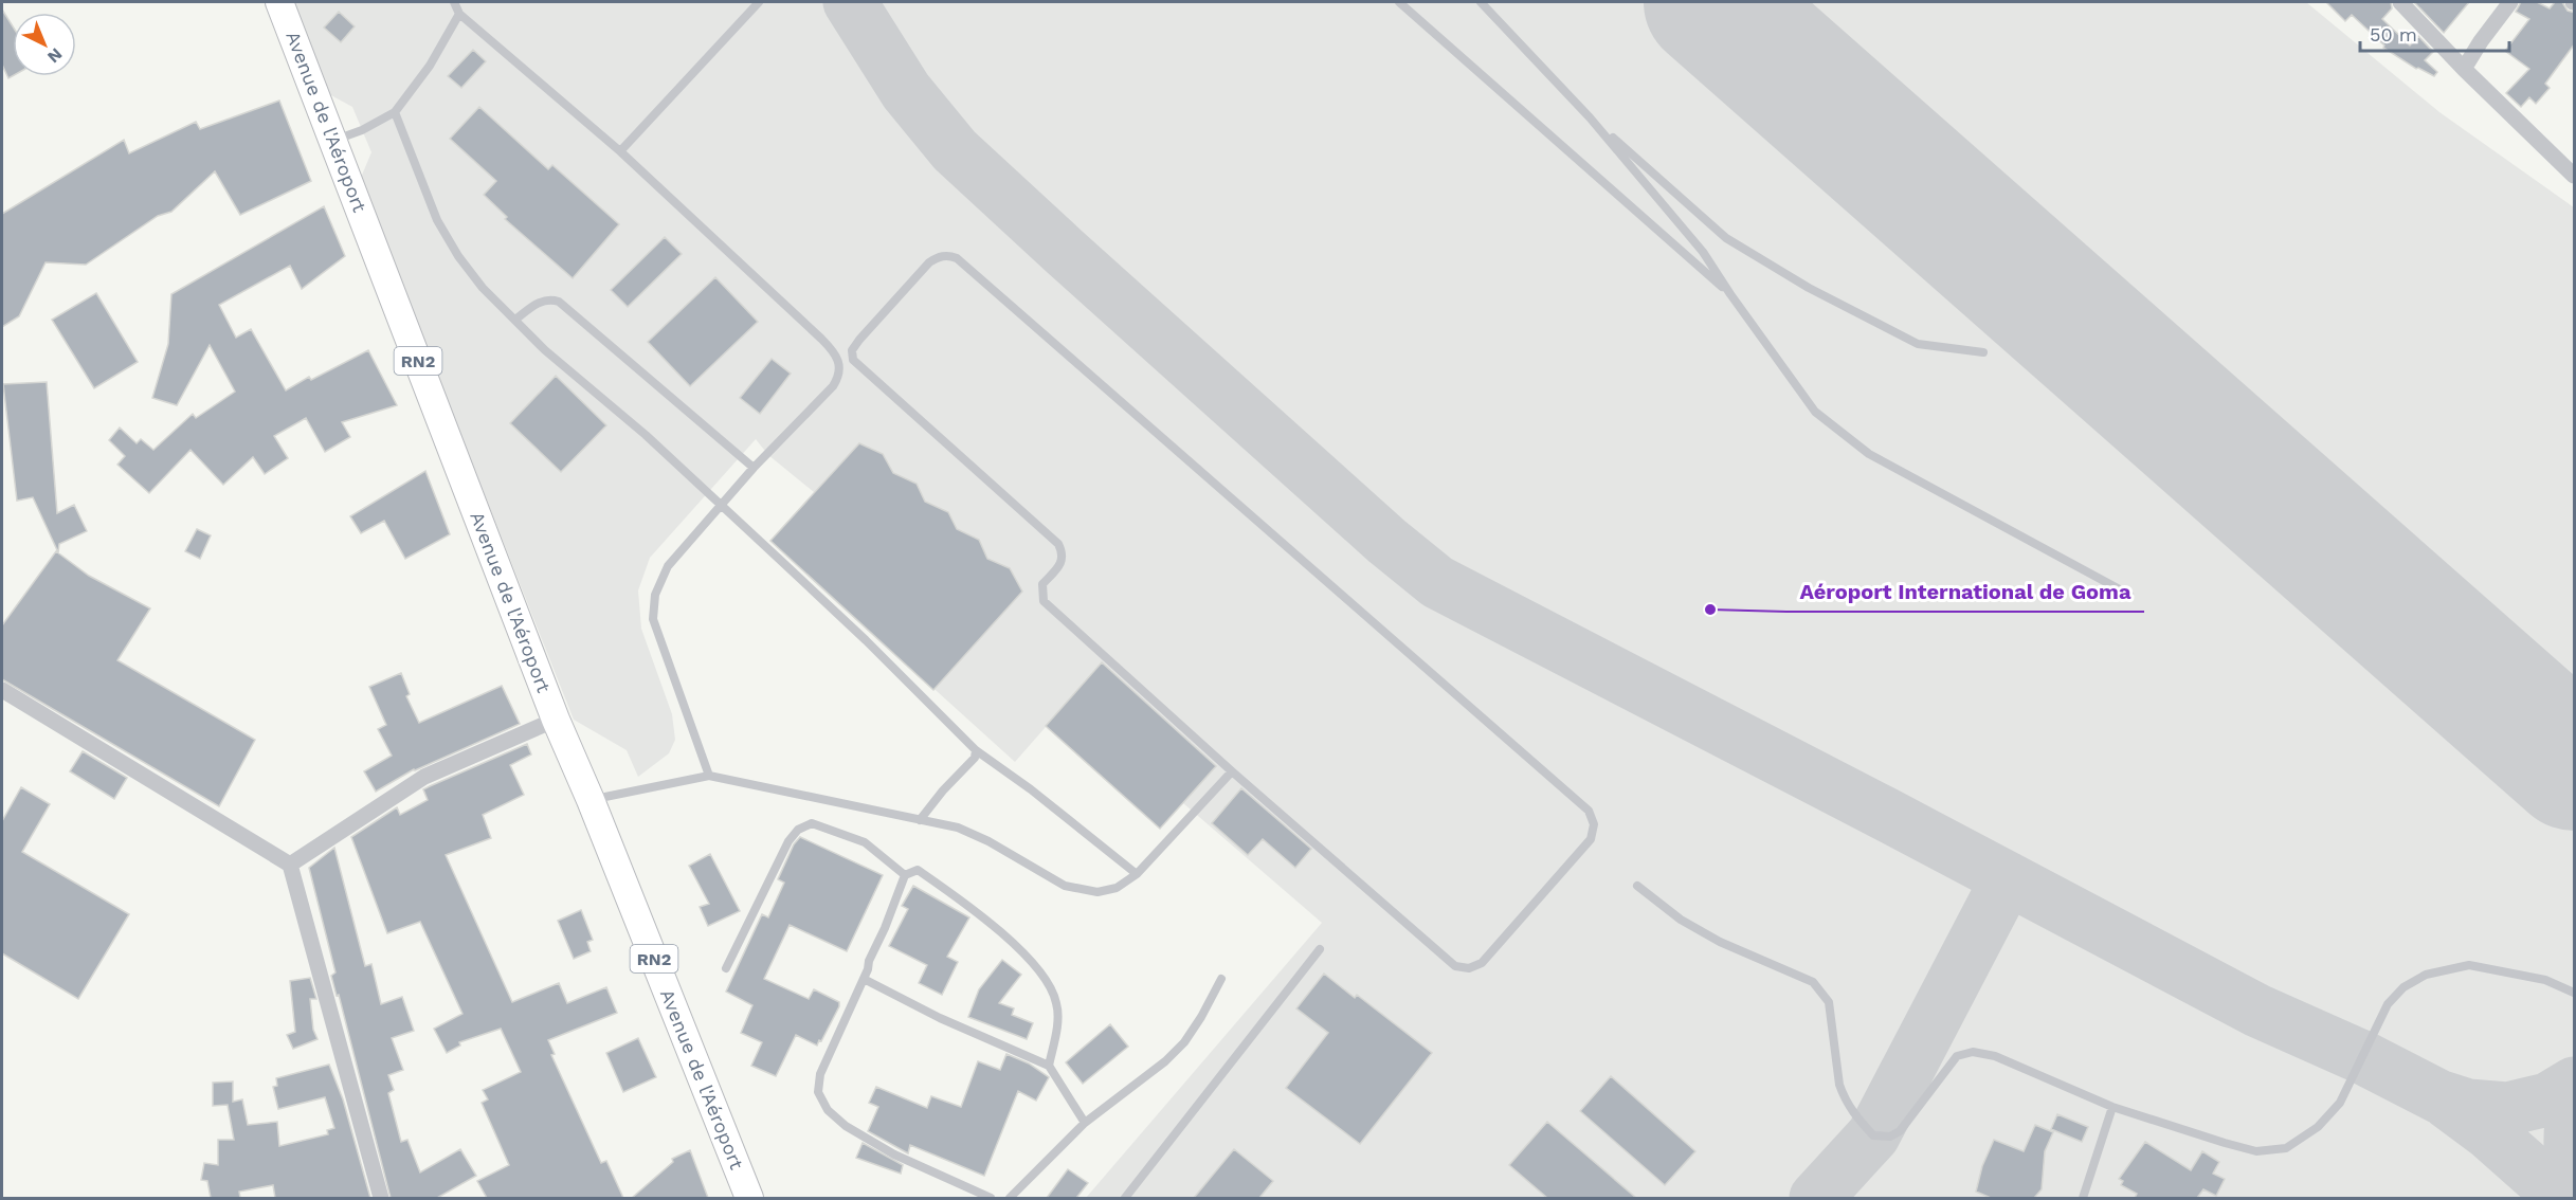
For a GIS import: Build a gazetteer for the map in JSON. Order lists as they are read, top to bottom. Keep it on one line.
{"streets":{"highway":["Avenue de l'Aéroport","RN2"]},"places":["Aéroport International de Goma"],"scale_bar":"50 m","north":"bottom right"}
